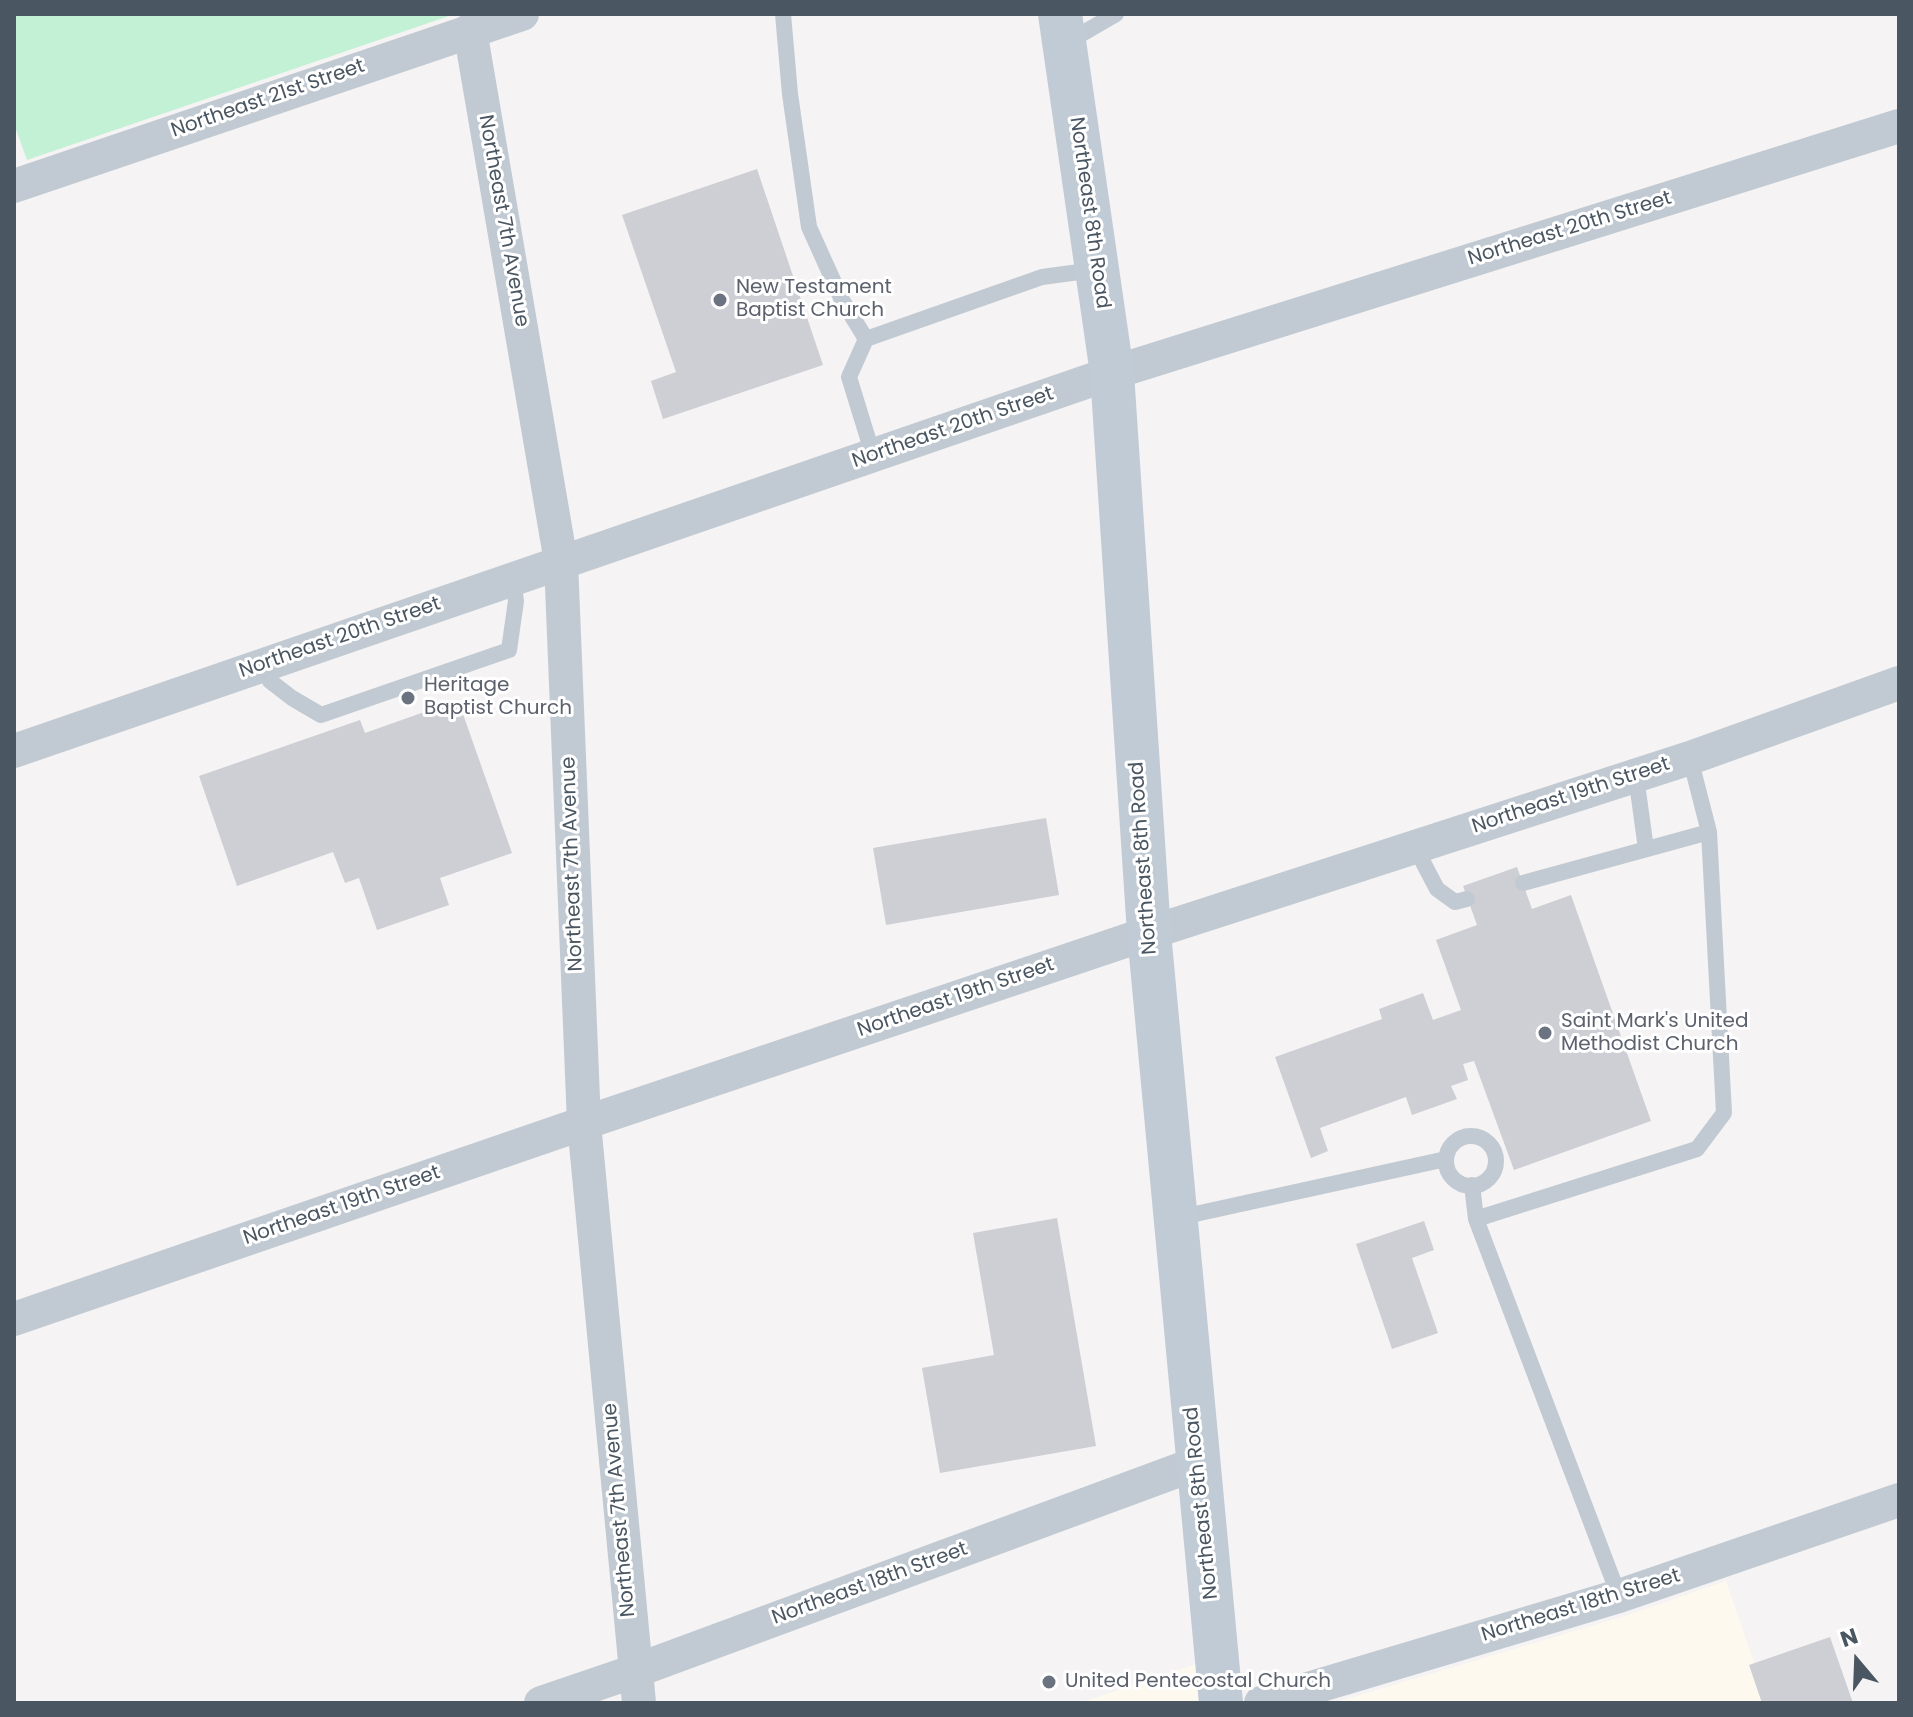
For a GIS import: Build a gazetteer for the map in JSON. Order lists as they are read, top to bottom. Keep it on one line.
{"streets":{"main road":["Northeast 8th Road"],"street":["Northeast 21st Street","Northeast 7th Avenue","Northeast 20th Street","Northeast 19th Street","Northeast 18th Street"]},"crossings":[["Northeast 21st Street","Northeast 7th Avenue"],["Northeast 8th Road","Northeast 20th Street"],["Northeast 8th Road","Northeast 19th Street"],["Northeast 8th Road","Northeast 18th Street"],["Northeast 7th Avenue","Northeast 20th Street"],["Northeast 7th Avenue","Northeast 19th Street"],["Northeast 7th Avenue","Northeast 18th Street"]],"places":["New Testament Baptist Church","Heritage Baptist Church","Saint Mark's United Methodist Church","United Pentecostal Church"],"north":"top"}
